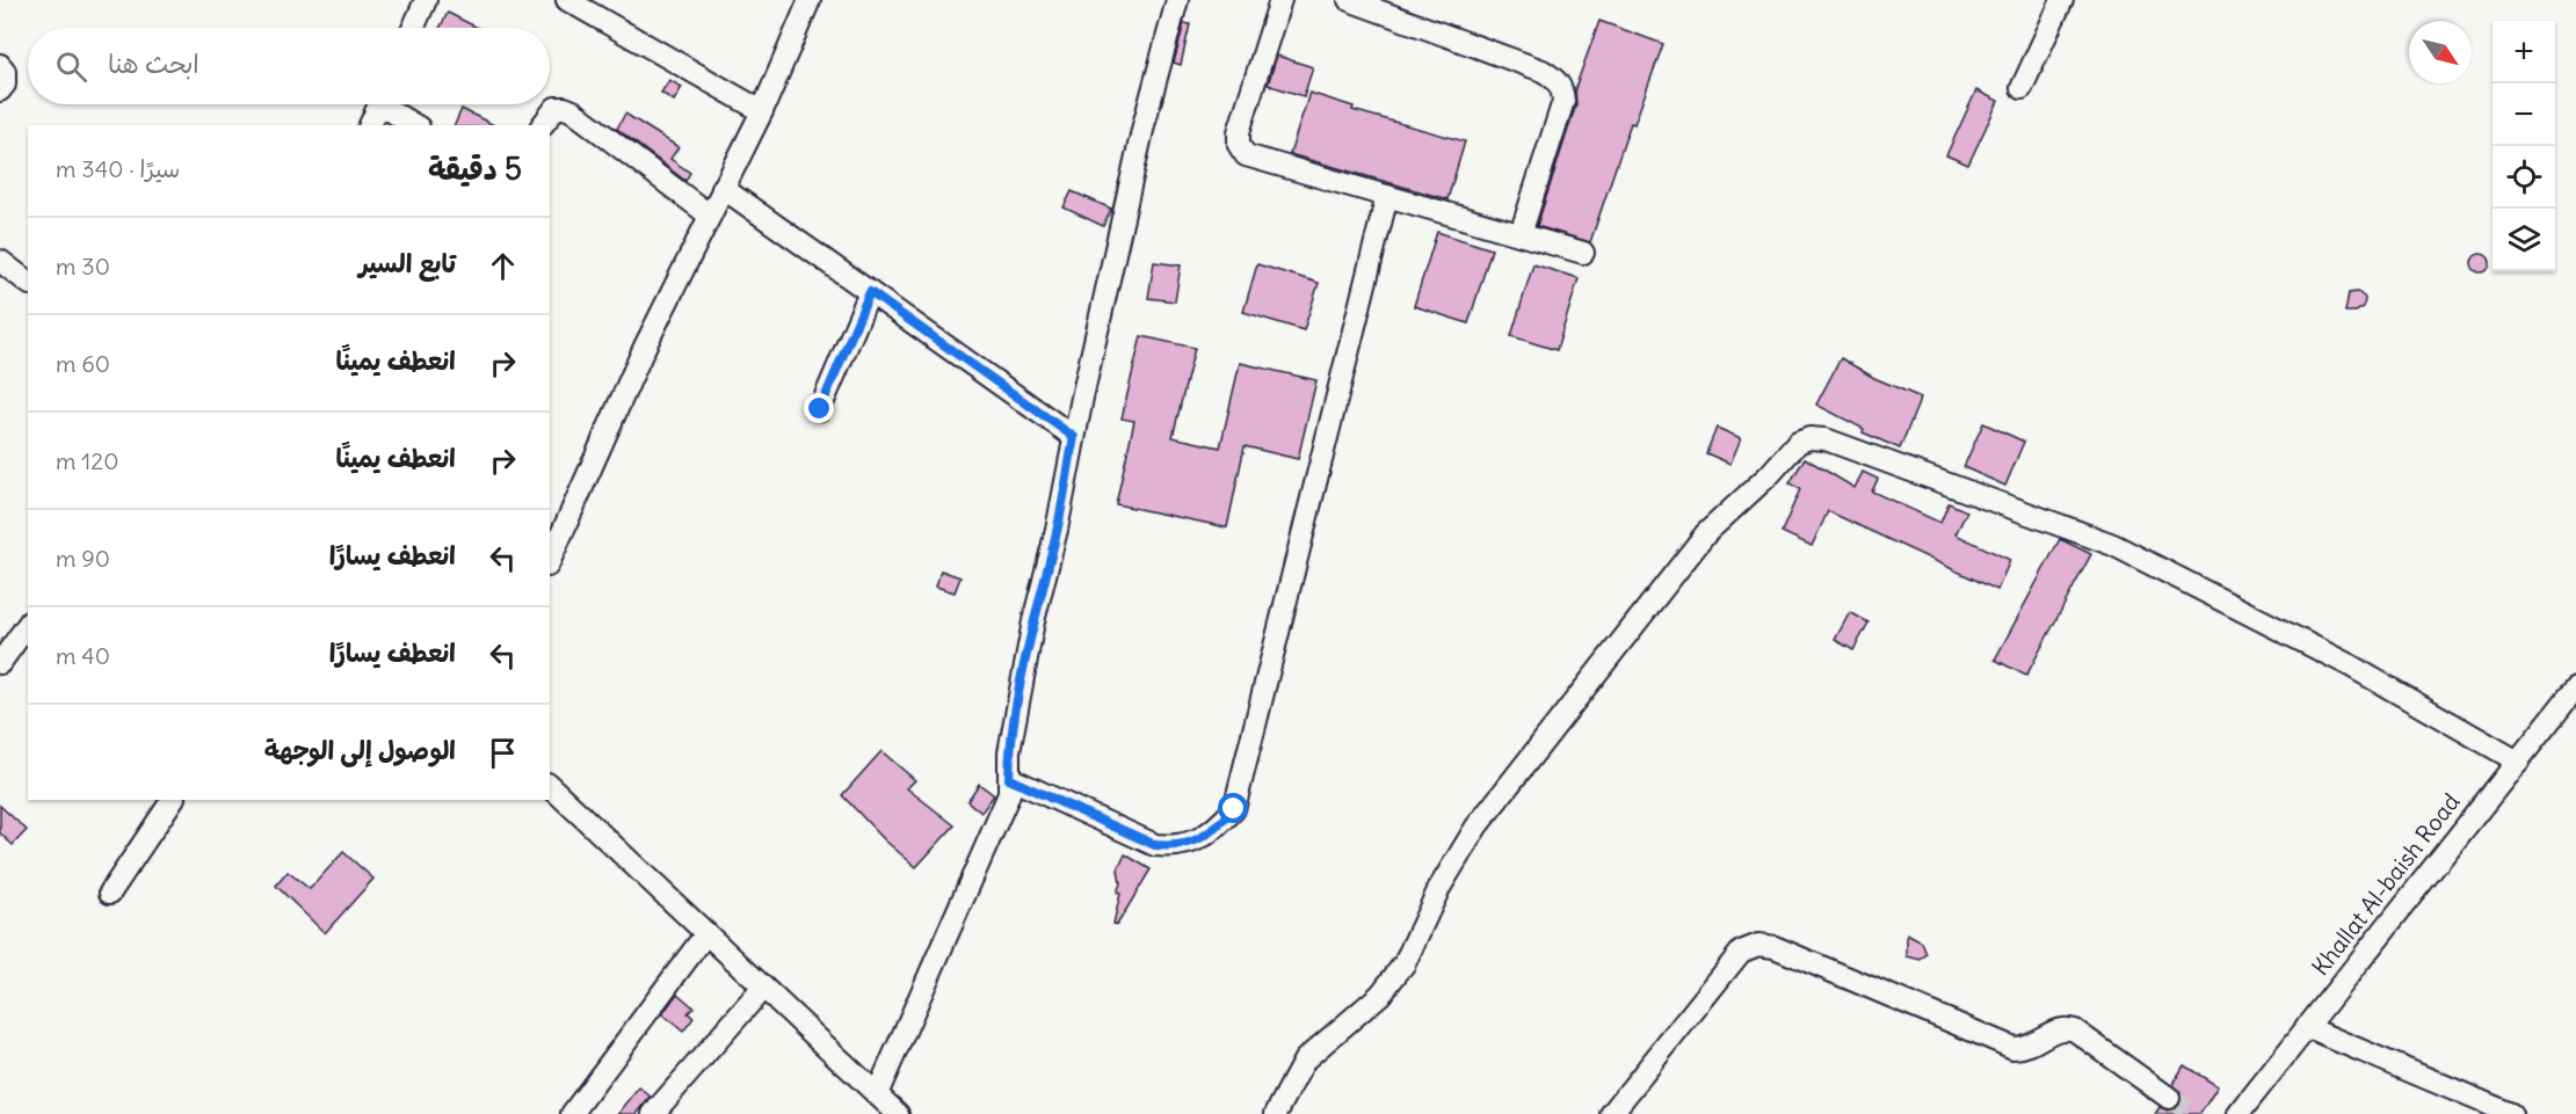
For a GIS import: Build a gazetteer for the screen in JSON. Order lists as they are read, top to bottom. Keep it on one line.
{"streets":{"street":["Khallat Al-baish Road"]},"north":"bottom right","page":{"map_buttons":["+","−"],"search":"ابحث هنا","heading":["5 دقيقة","سيرًا · 340 m"],"list":[["تابع السير","30 m"],["انعطف يمينًا","60 m"],["انعطف يمينًا","120 m"],["انعطف يسارًا","90 m"],["انعطف يسارًا","40 m"],"الوصول إلى الوجهة"]}}
